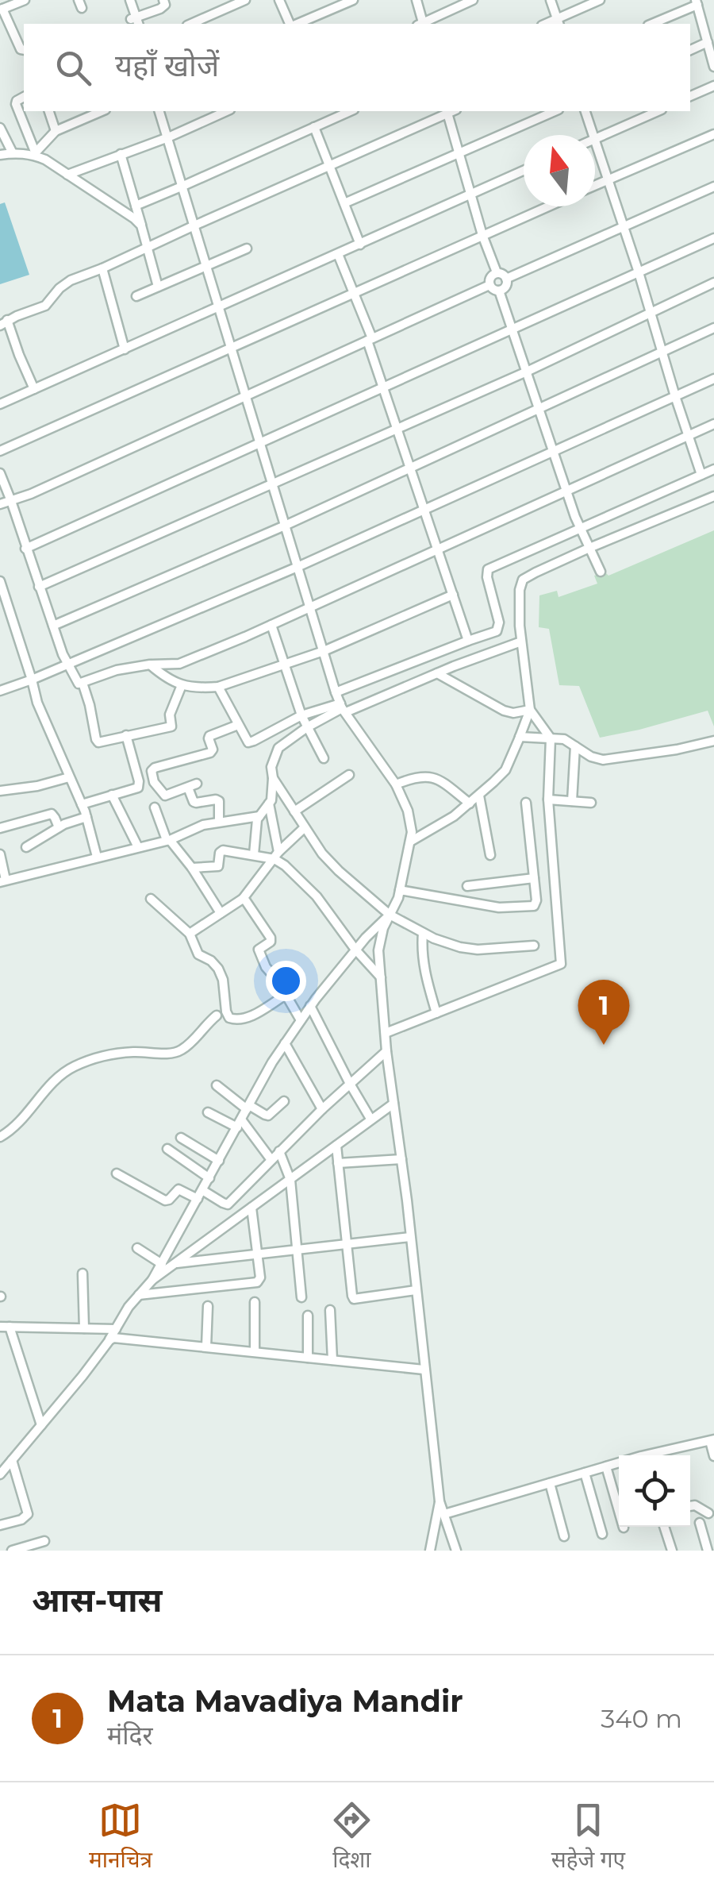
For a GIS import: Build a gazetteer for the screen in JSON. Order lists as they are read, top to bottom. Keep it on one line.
{"north":"top","page":{"search":"यहाँ खोजें","pins":"1","heading":"आस-पास","list":[{"mark":"1","name":"Mata Mavadiya Mandir","note":"मंदिर","value":"340 m"}],"nav":["मानचित्र","दिशा","सहेजे गए"]}}
